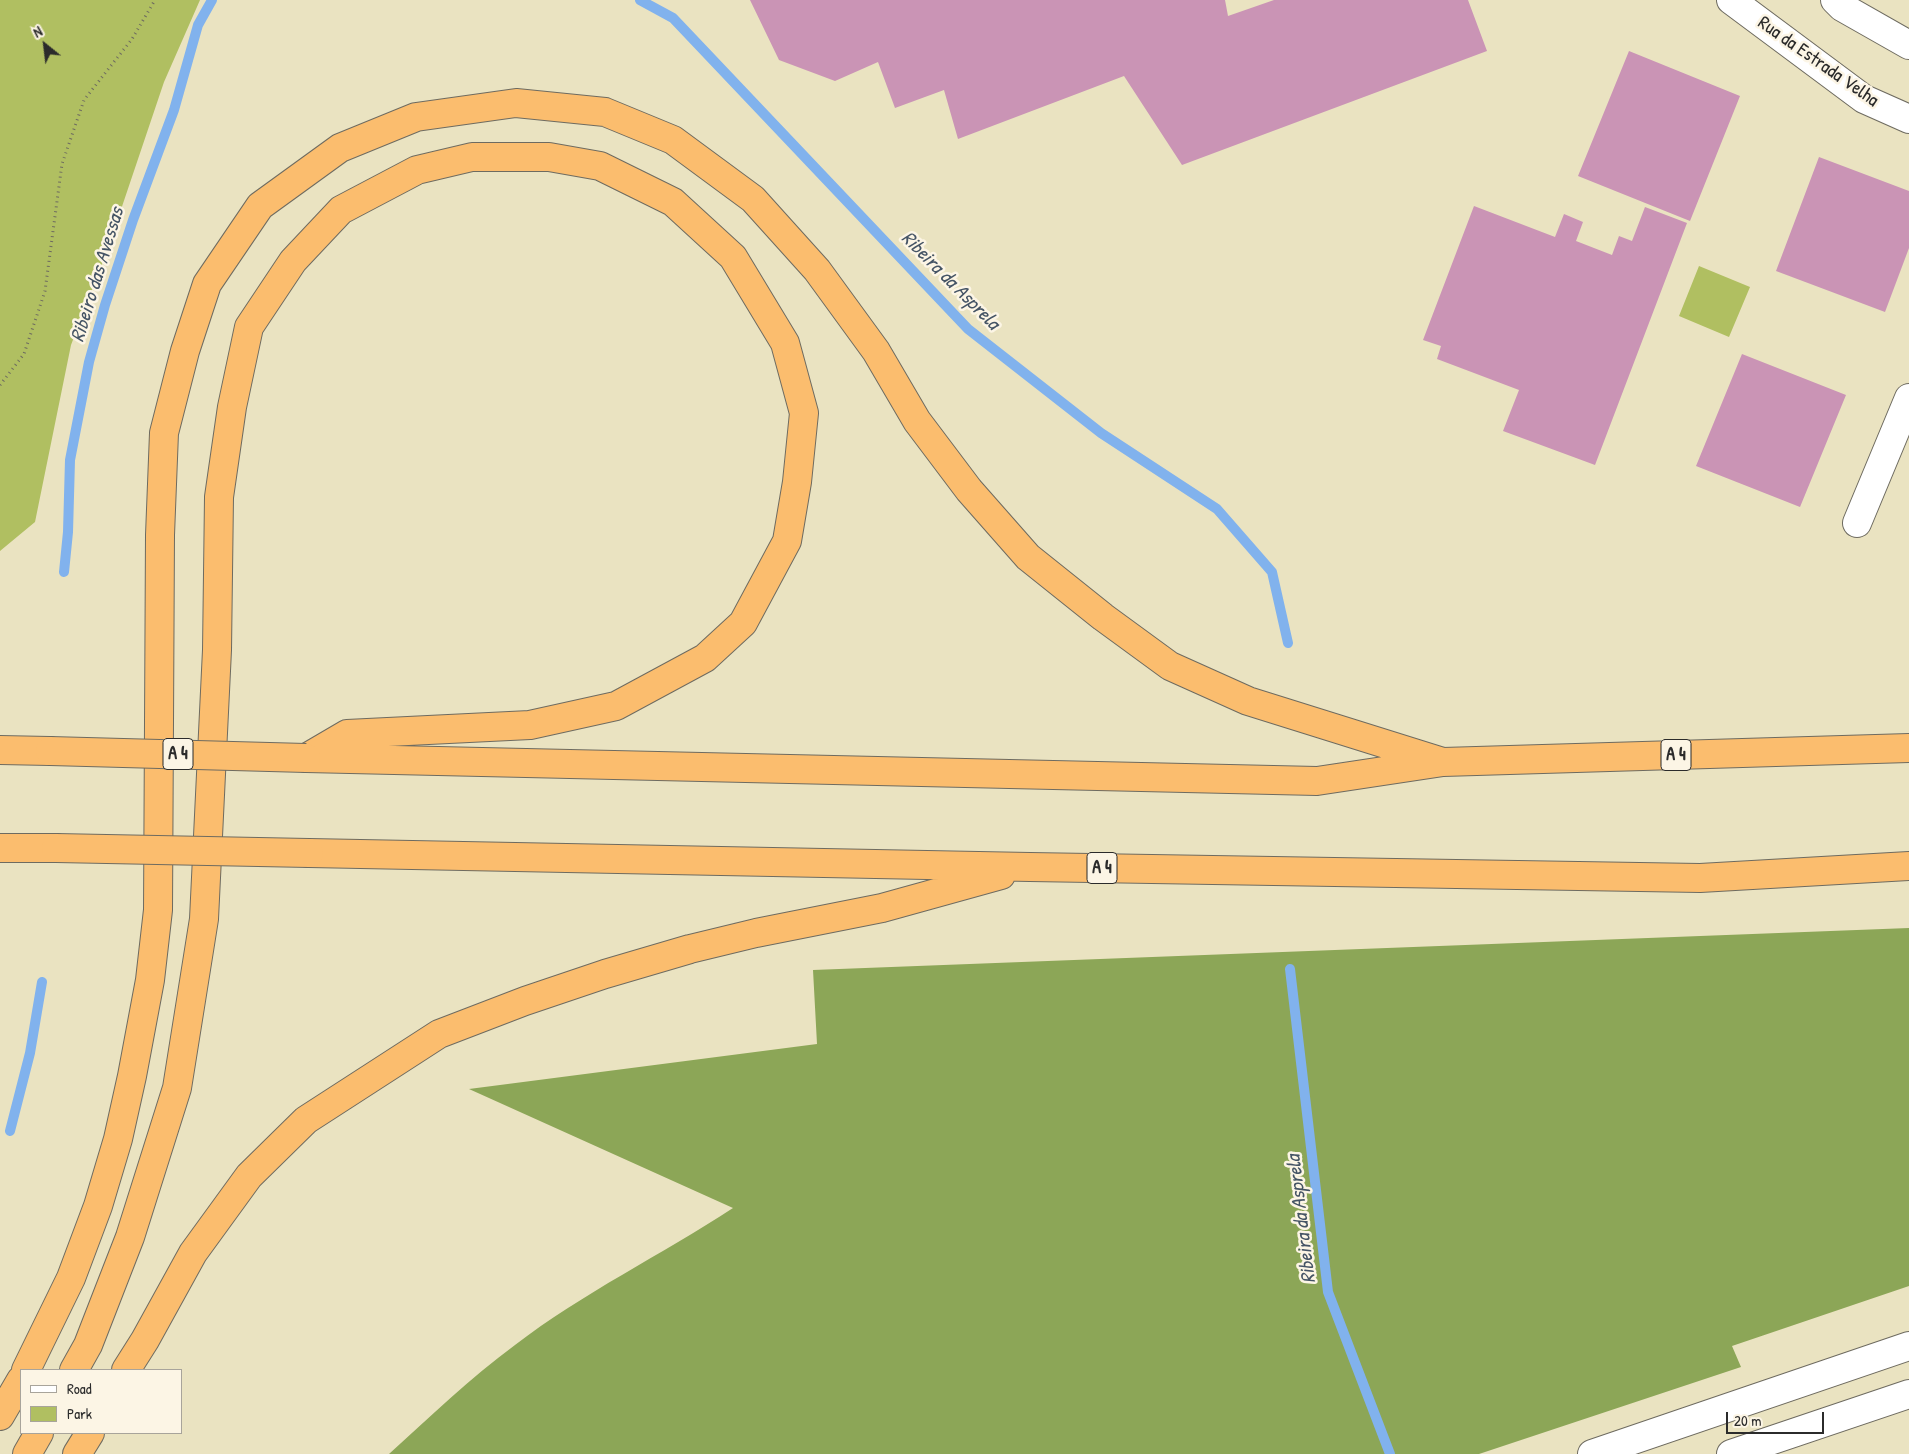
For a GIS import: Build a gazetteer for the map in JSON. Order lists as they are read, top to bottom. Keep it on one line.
{"streets":{"highway":["A 4"],"street":["Rua da Estrada Velha"]},"water":["Ribeiro das Avessas","Ribeira da Asprela"],"legend":["Road","Park"],"scale_bar":"20 m","north":"top left"}
